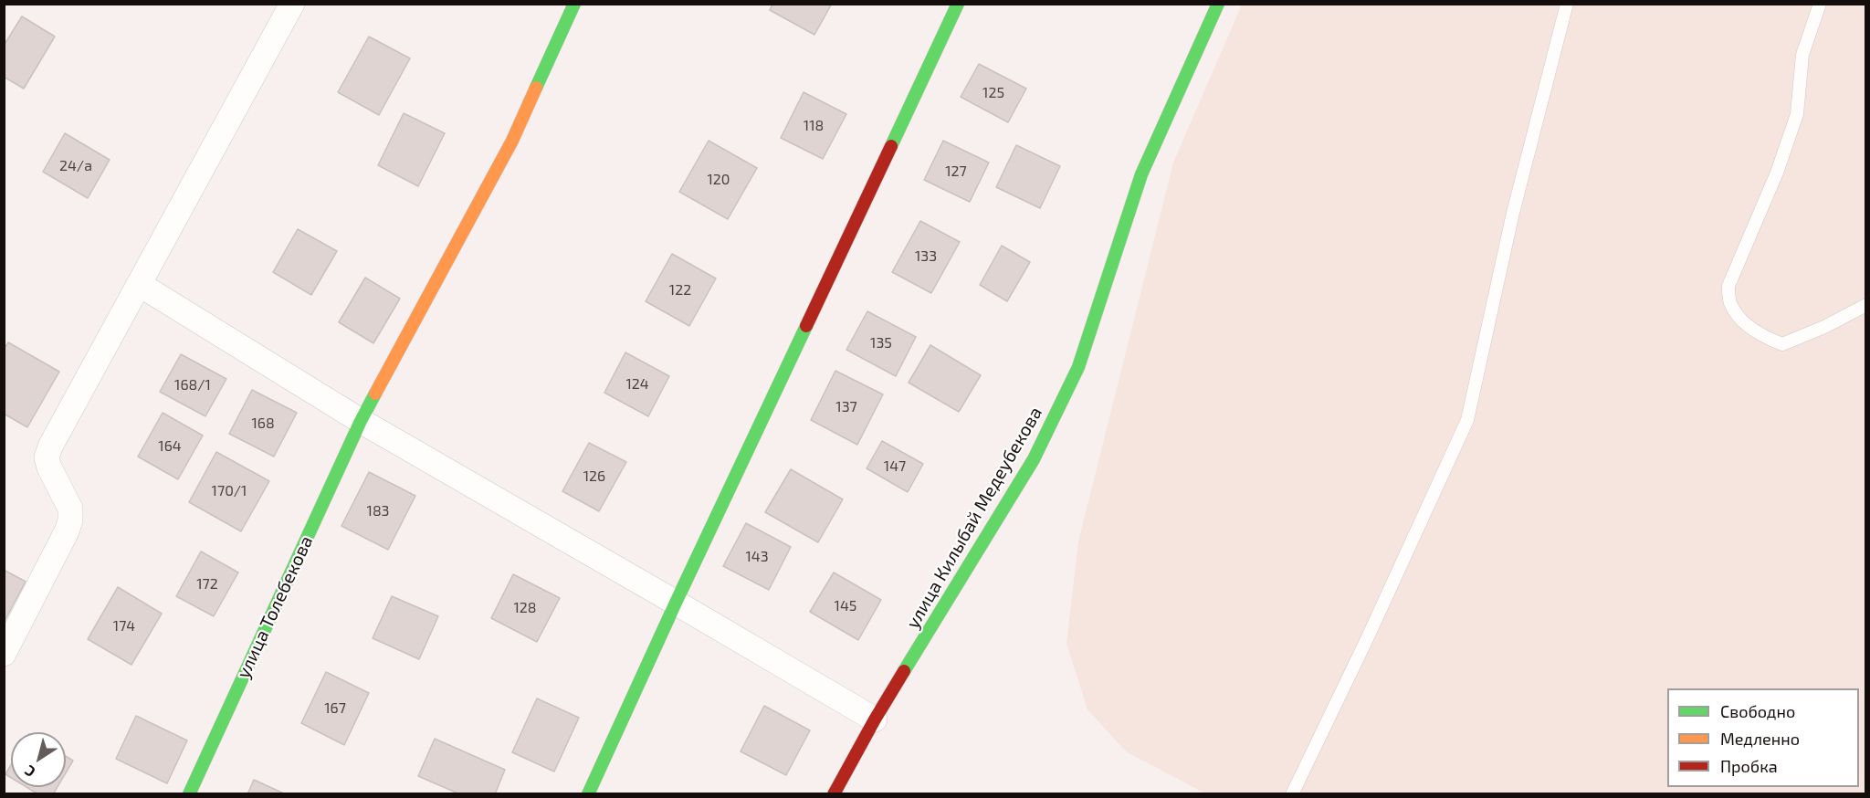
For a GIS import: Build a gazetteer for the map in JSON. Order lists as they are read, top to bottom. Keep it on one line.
{"streets":{"street":["улица Килыбай Медеубекова","улица Толебекова"]},"house_numbers":["125","118","24/а","127","120","133","122","135","124","168/1","137","168","164","147","126","170/1","183","143","172","145","128","174","167"],"legend":["Свободно","Медленно","Пробка"],"north":"bottom left"}
